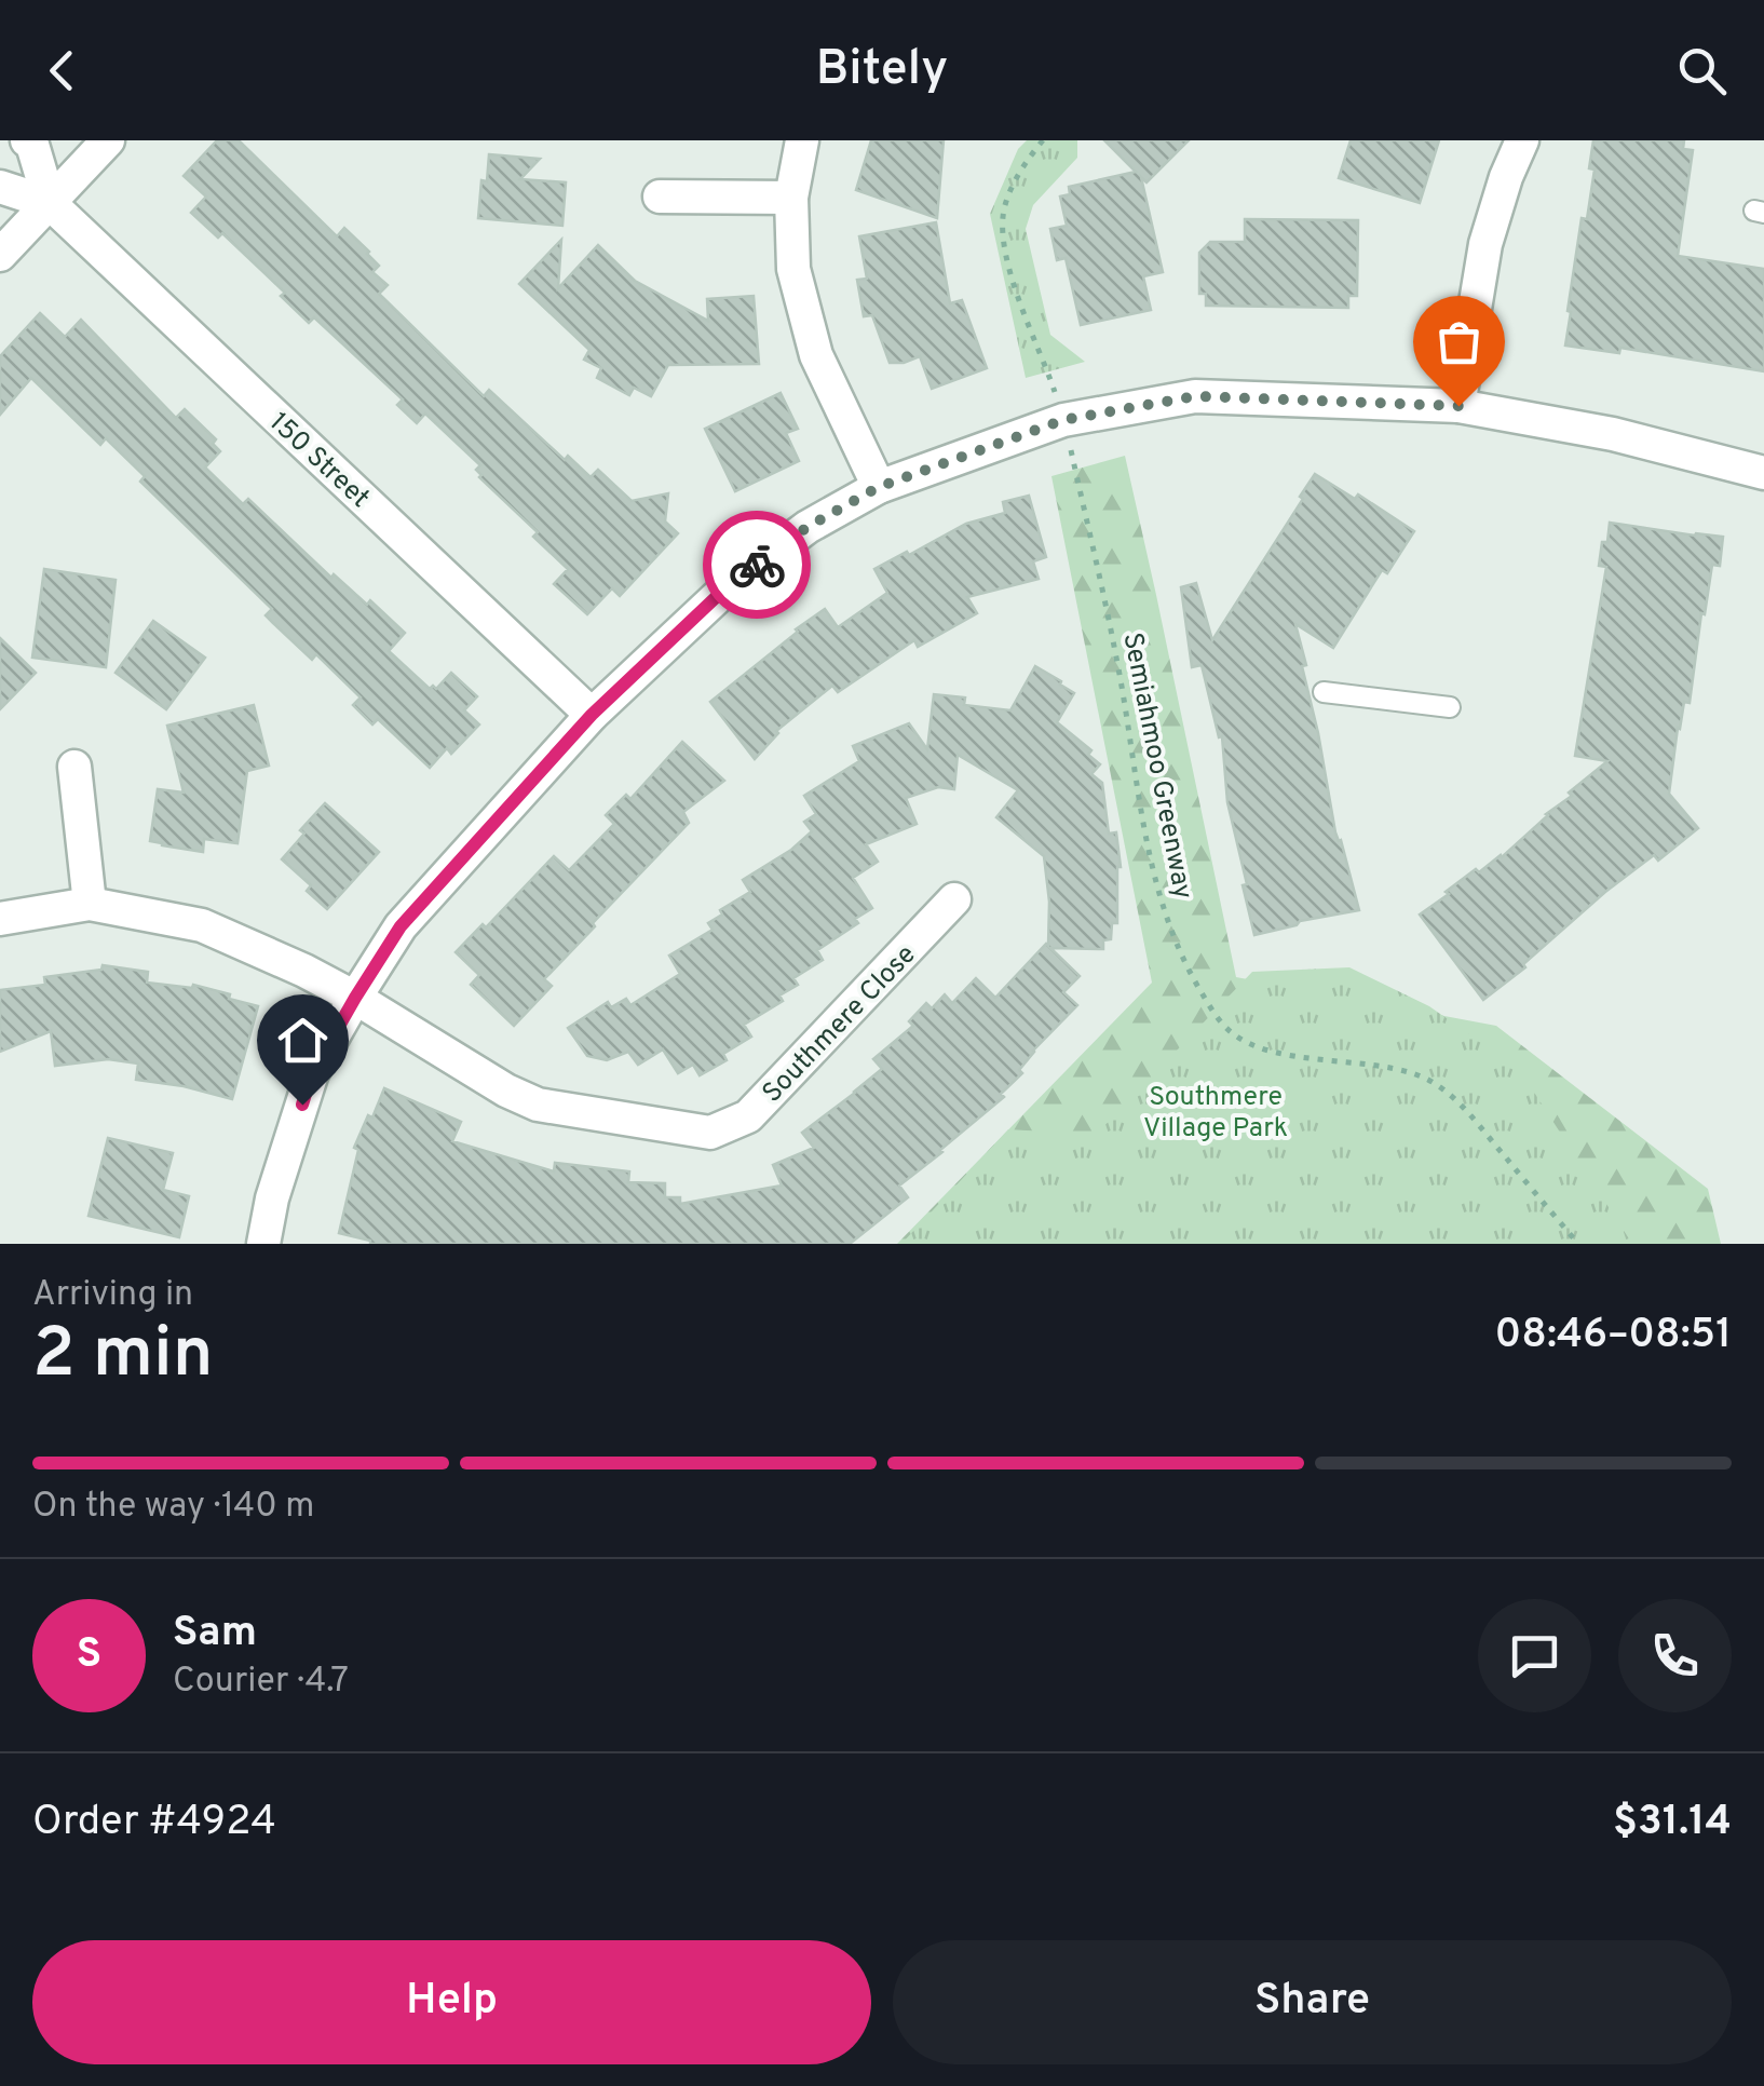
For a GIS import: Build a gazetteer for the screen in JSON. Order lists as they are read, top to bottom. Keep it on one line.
{"streets":{"street":["150 Street","Southmere Close"],"path":["Semiahmoo Greenway"]},"parks":["Southmere Village Park"],"page":{"header":"Bitely","heading":["2 min","Arriving in","08:46–08:51"],"panel":["Sam","Courier · 4.7","Order #4924","$31.14"],"bar":"On the way · 140 m","round":"S","buttons":["Help","Share"]}}
